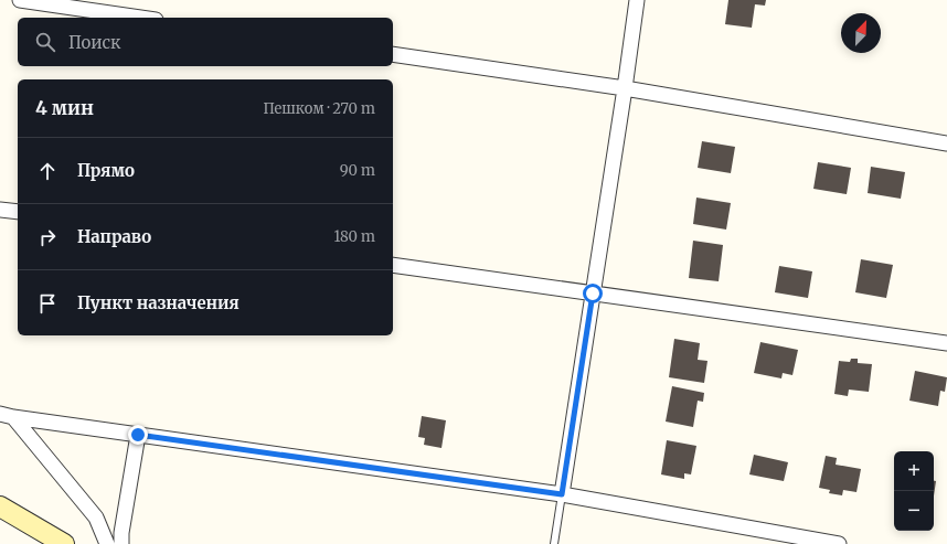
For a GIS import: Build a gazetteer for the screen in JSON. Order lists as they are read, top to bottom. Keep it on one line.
{"north":"top right","page":{"search":"Поиск","heading":["4 мин","Пешком · 270 m"],"list":[["Прямо","90 m"],["Направо","180 m"],"Пункт назначения"],"map_buttons":["+","−"]}}
